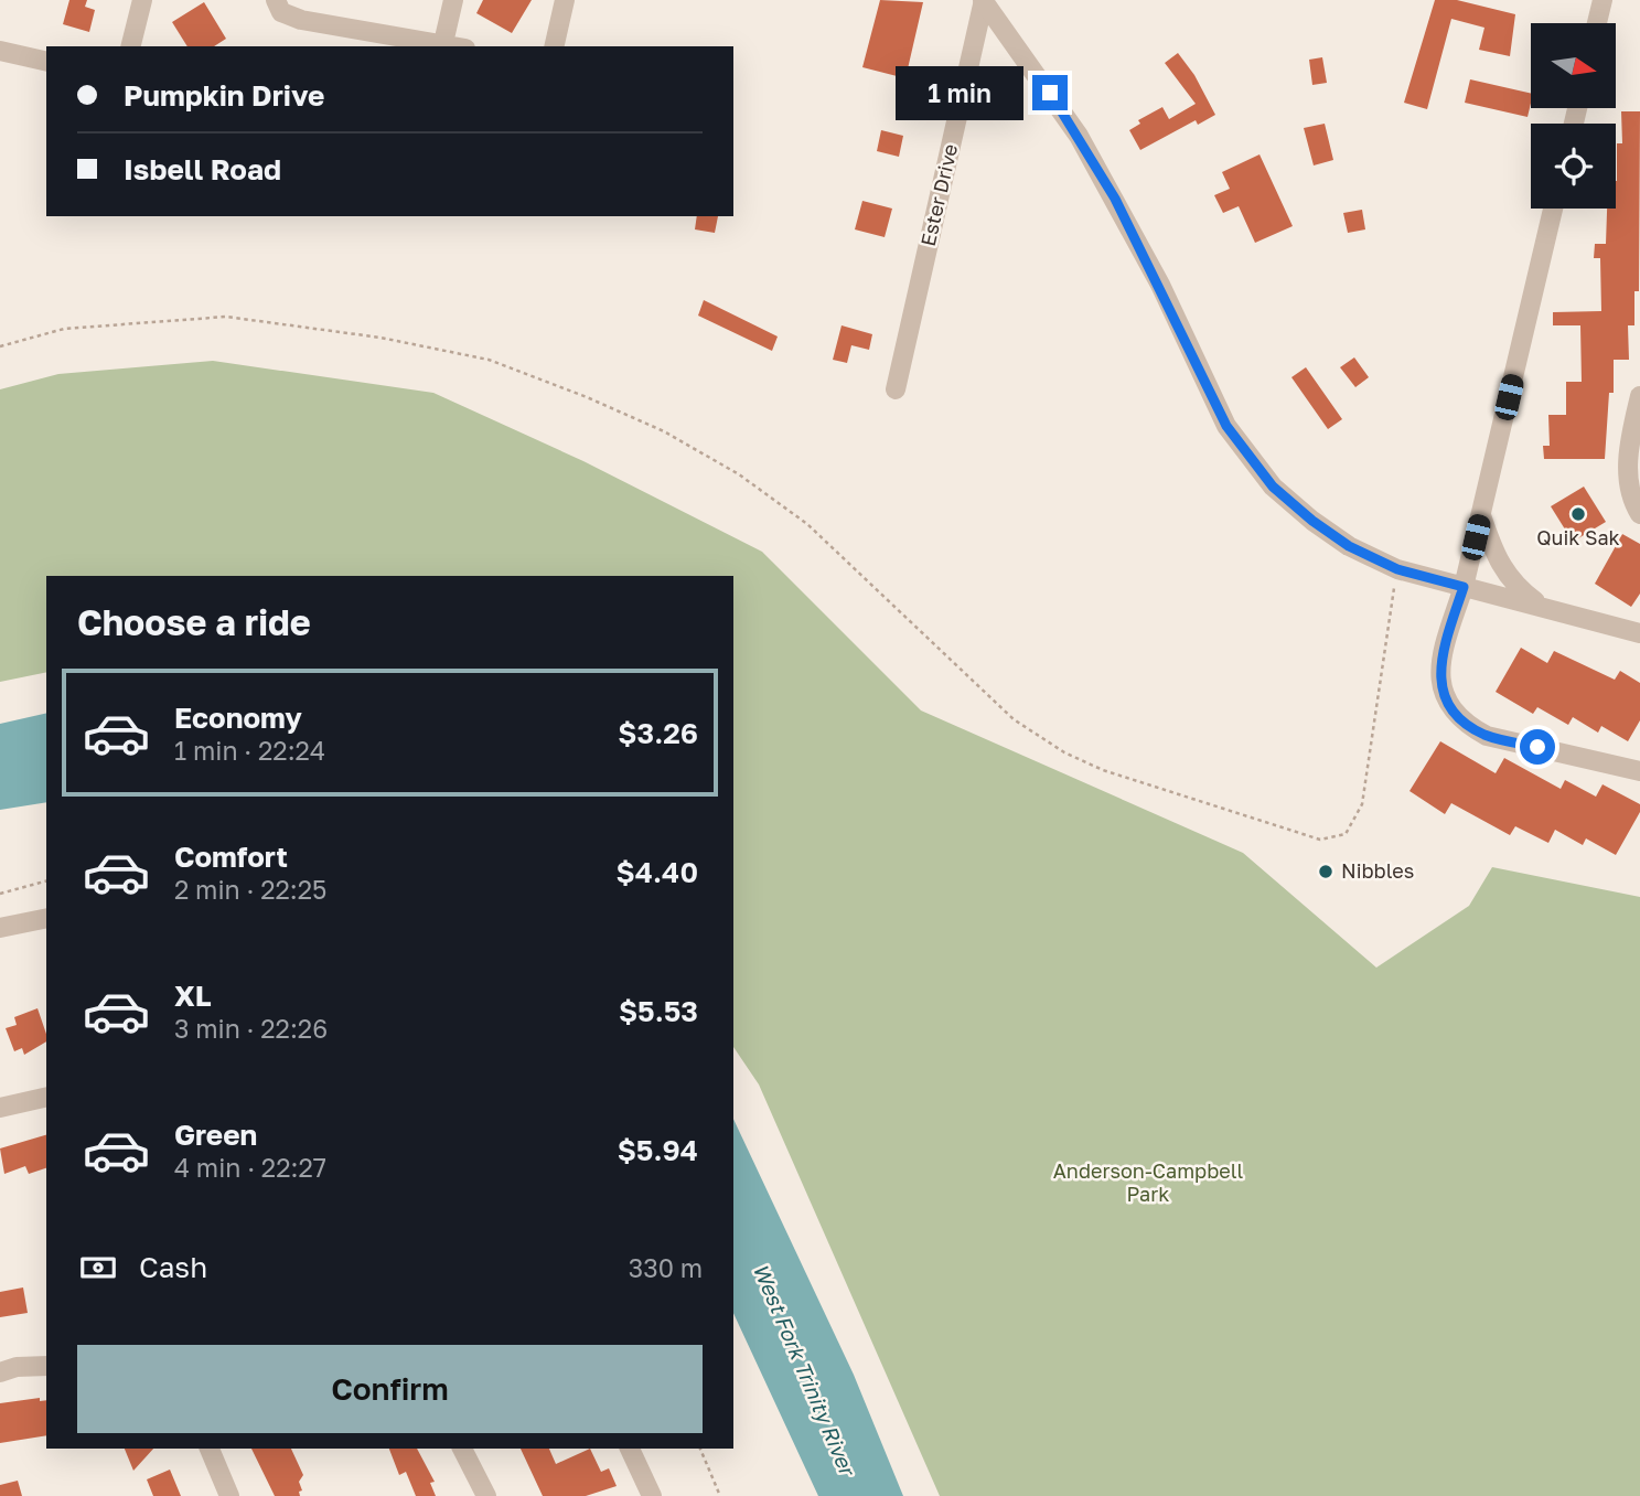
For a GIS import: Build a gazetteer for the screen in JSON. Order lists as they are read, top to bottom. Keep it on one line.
{"streets":{"street":["Ester Drive"]},"water":["West Fork Trinity River"],"parks":["Anderson-Campbell Park"],"places":["Quik Sak","Nibbles"],"north":"right","page":{"banner":["Pumpkin Drive","Isbell Road"],"bubble":"1 min","heading":"Choose a ride","list":[{"name":"Economy","note":"1 min · 22:24","value":"$3.26"},{"name":"Comfort","note":"2 min · 22:25","value":"$4.40"},{"name":"XL","note":"3 min · 22:26","value":"$5.53"},{"name":"Green","note":"4 min · 22:27","value":"$5.94"}],"pay":["Cash","330 m"],"buttons":"Confirm"}}
